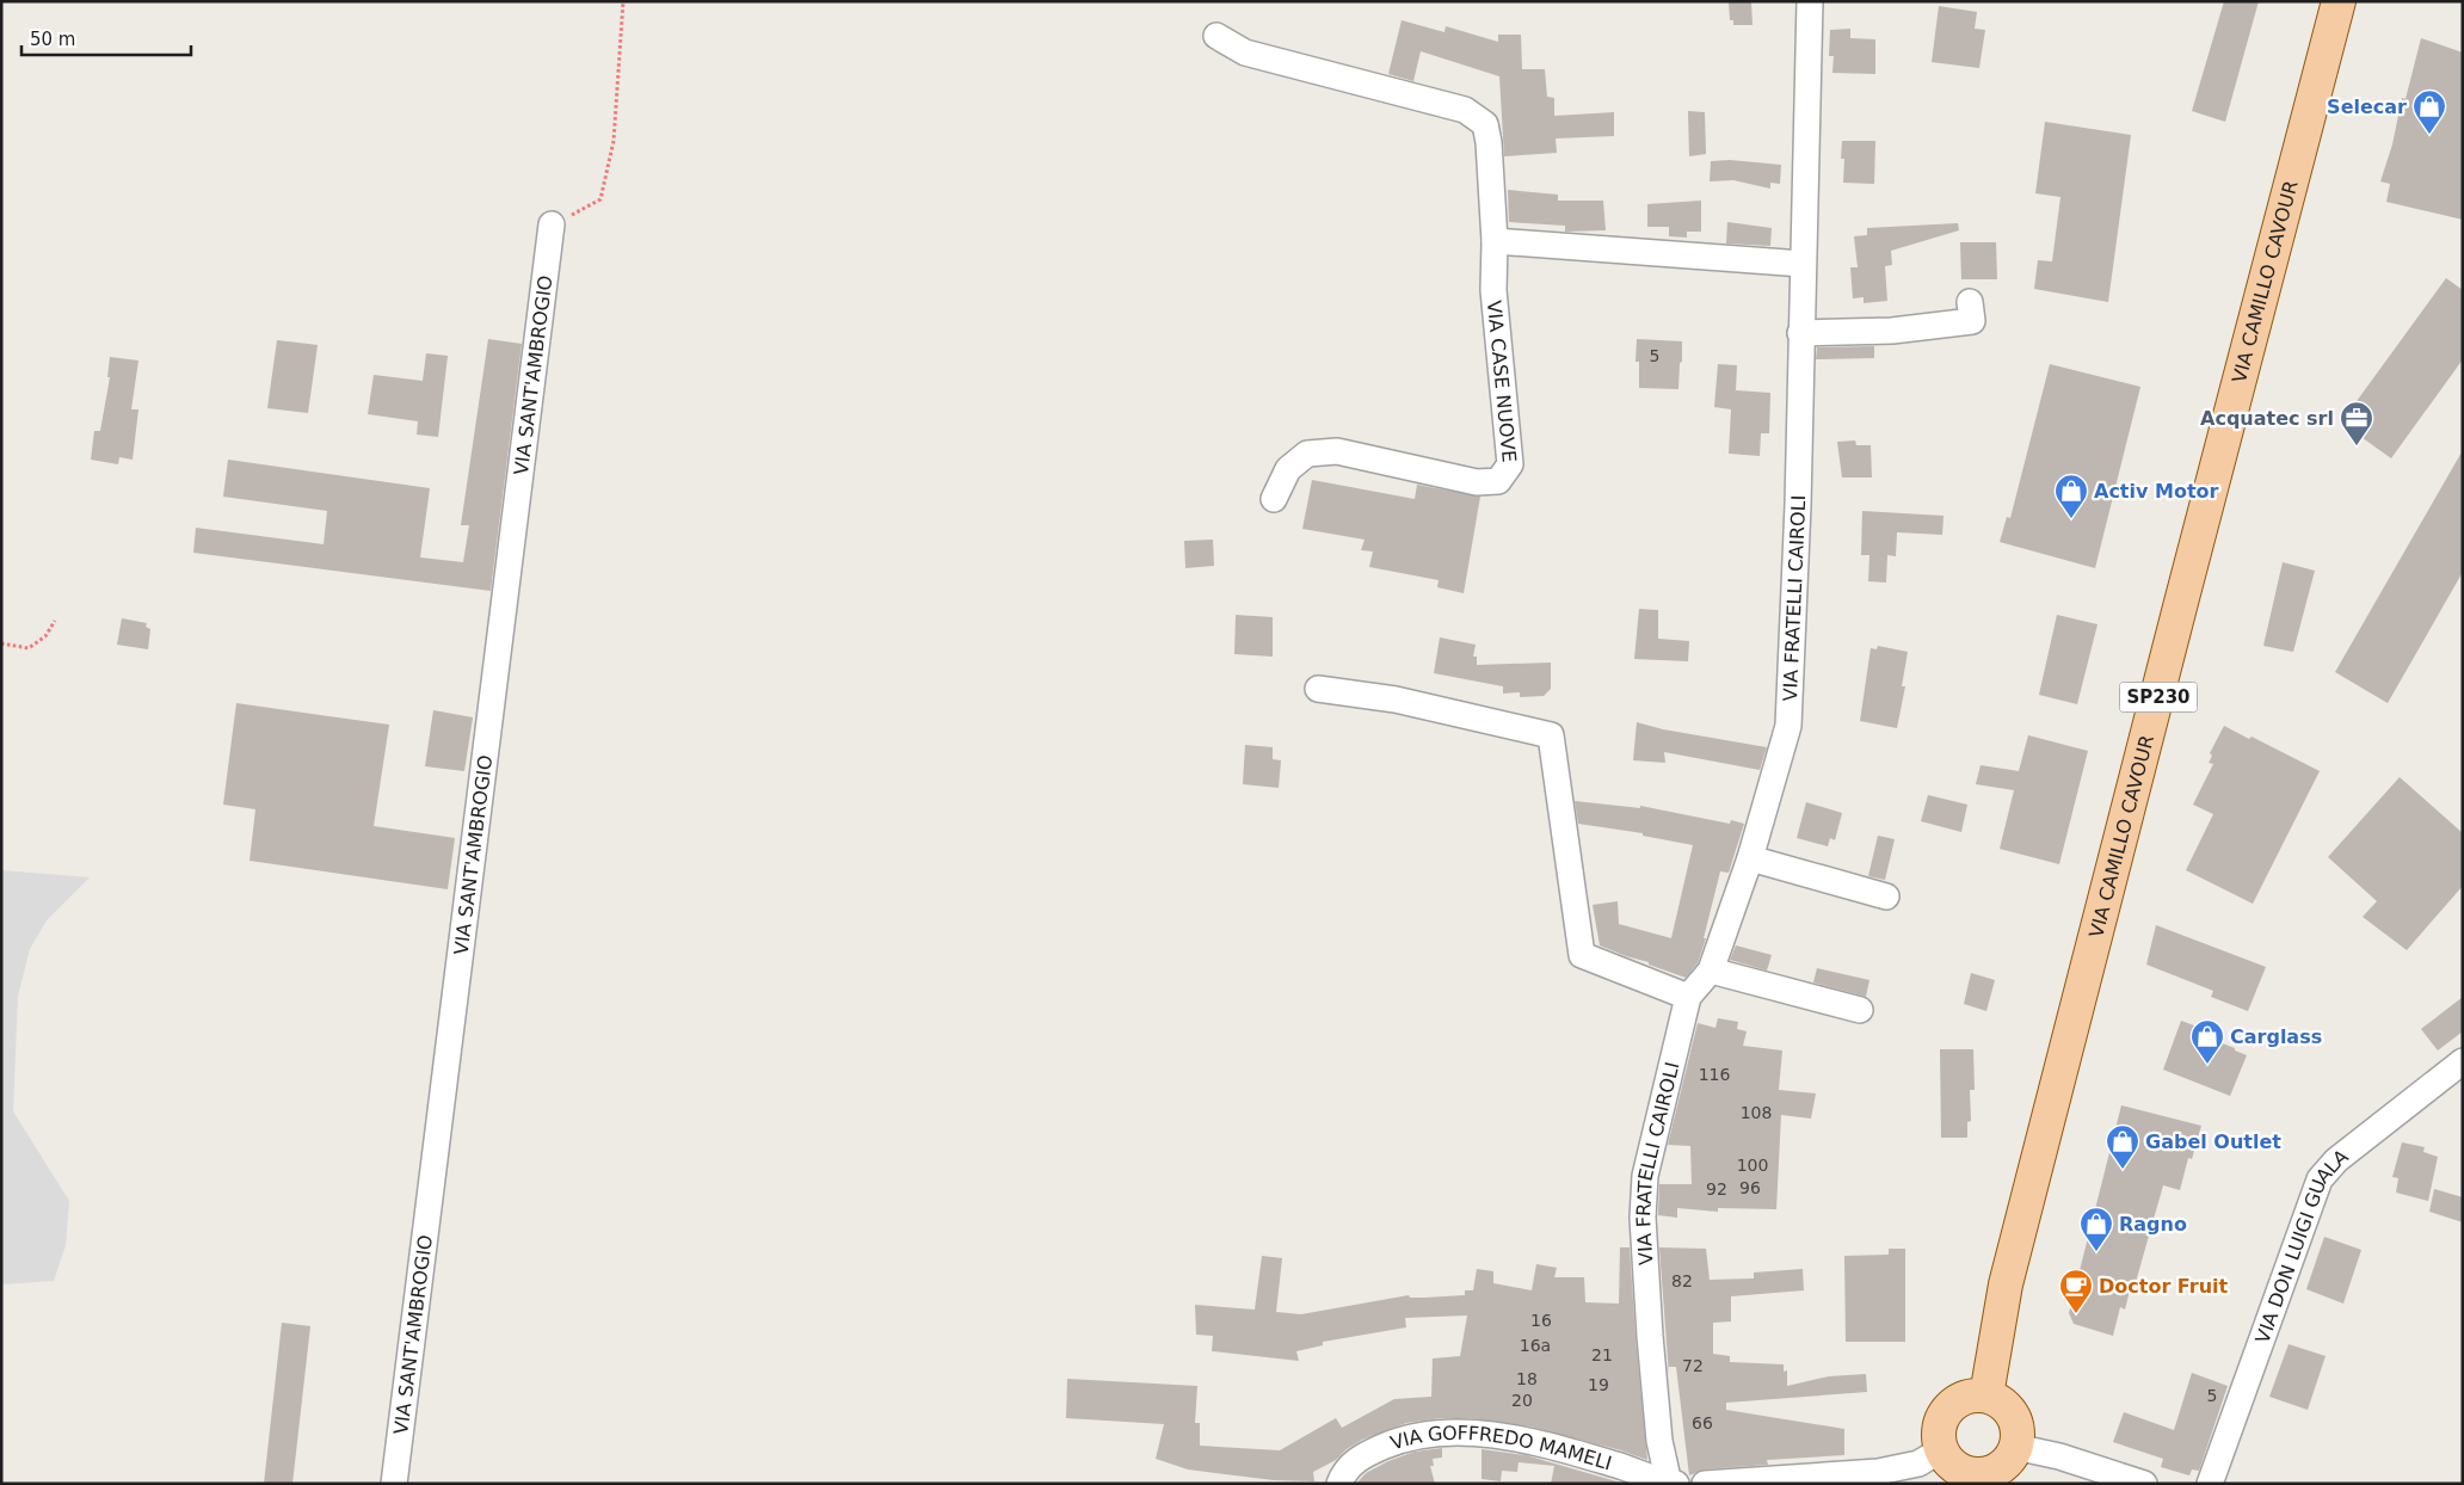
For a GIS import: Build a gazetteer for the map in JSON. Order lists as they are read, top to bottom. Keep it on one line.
{"streets":{"main road":["VIA CAMILLO CAVOUR","SP230"],"street":["VIA SANT'AMBROGIO","VIA CASE NUOVE","VIA FRATELLI CAIROLI","VIA DON LUIGI GUALA","VIA GOFFREDO MAMELI"]},"crossings":[["VIA FRATELLI CAIROLI","VIA GOFFREDO MAMELI"]],"places":{"shop":["Selecar","Activ Motor","Carglass","Gabel Outlet","Ragno"],"office":["Acquatec srl"],"cafe":["Doctor Fruit"]},"house_numbers":["5","116","108","100","96","92","82","16","16a","21","72","18","19","5","20","66"],"scale_bar":"50 m"}
